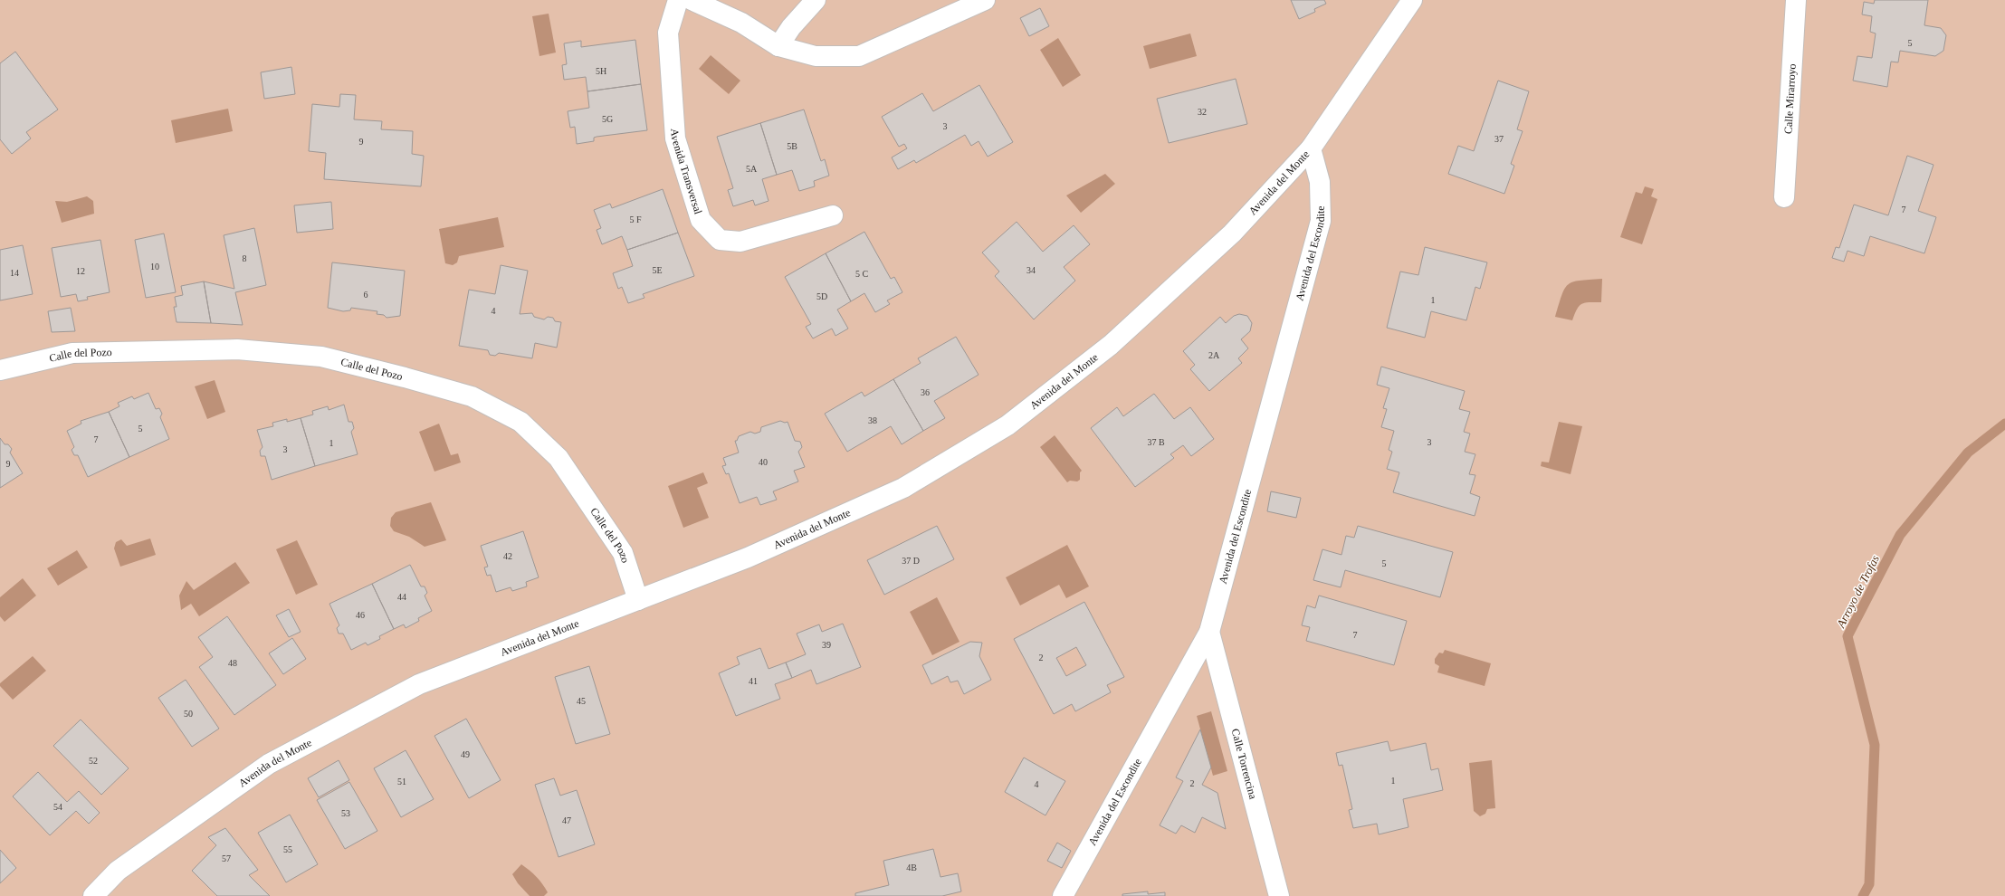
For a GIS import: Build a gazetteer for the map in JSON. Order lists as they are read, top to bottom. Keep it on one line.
{"streets":{"street":["Calle Mirarroyo","Avenida Transversal","Avenida del Monte","Avenida del Escondite","Calle del Pozo","Calle Torrencina"]},"crossings":[["Avenida del Monte","Avenida del Escondite"],["Avenida del Monte","Calle del Pozo"],["Avenida del Escondite","Calle Torrencina"]],"water":["Arroyo de Trofas"],"house_numbers":["5","5H","32","5G","3","37","9","5B","5A","7","5 F","8","10","5E","34","12","14","5 C","6","5D","1","4","2A","36","38","5","7","37 B","3","1","3","40","9","42","37 D","5","44","46","7","39","2","48","41","45","50","49","52","1","51","2","4","54","53","47","55","57","4B"]}
